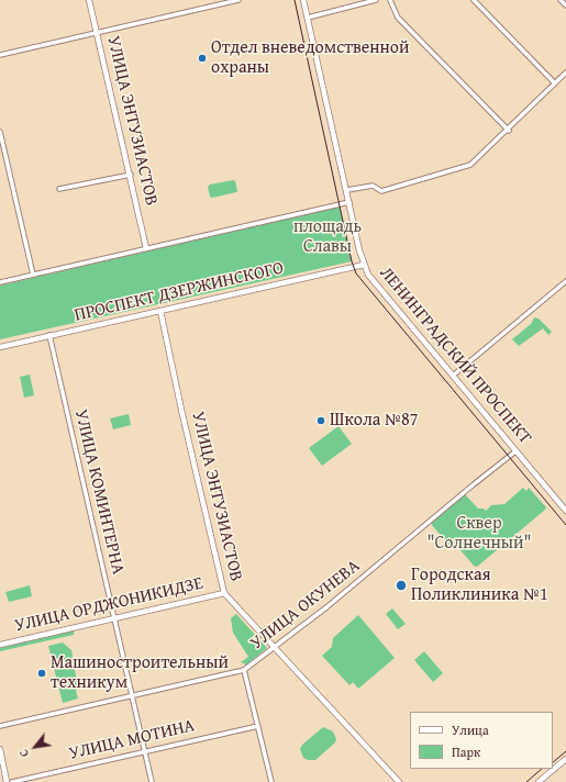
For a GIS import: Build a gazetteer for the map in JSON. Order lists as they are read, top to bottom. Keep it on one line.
{"streets":{"street":["УЛИЦА ЭНТУЗИАСТОВ","ПРОСПЕКТ ДЗЕРЖИНСКОГО","ЛЕНИНГРАДСКИЙ ПРОСПЕКТ","УЛИЦА КОМИНТЕРНА","УЛИЦА ОРДЖОНИКИДЗЕ","УЛИЦА ОКУНЕВА","УЛИЦА МОТИНА"]},"crossings":[["УЛИЦА ЭНТУЗИАСТОВ","ПРОСПЕКТ ДЗЕРЖИНСКОГО"],["УЛИЦА ЭНТУЗИАСТОВ","УЛИЦА ОРДЖОНИКИДЗЕ"],["УЛИЦА ЭНТУЗИАСТОВ","УЛИЦА ОКУНЕВА"],["ПРОСПЕКТ ДЗЕРЖИНСКОГО","ЛЕНИНГРАДСКИЙ ПРОСПЕКТ"],["ПРОСПЕКТ ДЗЕРЖИНСКОГО","УЛИЦА КОМИНТЕРНА"],["ЛЕНИНГРАДСКИЙ ПРОСПЕКТ","УЛИЦА ОКУНЕВА"],["УЛИЦА КОМИНТЕРНА","УЛИЦА ОРДЖОНИКИДЗЕ"],["УЛИЦА КОМИНТЕРНА","УЛИЦА ОКУНЕВА"],["УЛИЦА КОМИНТЕРНА","УЛИЦА МОТИНА"]],"parks":["площадь Славы","Сквер \"Солнечный\""],"places":["Отдел вневедомственной охраны","Школа №87","Городская Поликлиника №1","Машиностроительный техникум"],"legend":["Улица","Парк"],"north":"bottom left"}
